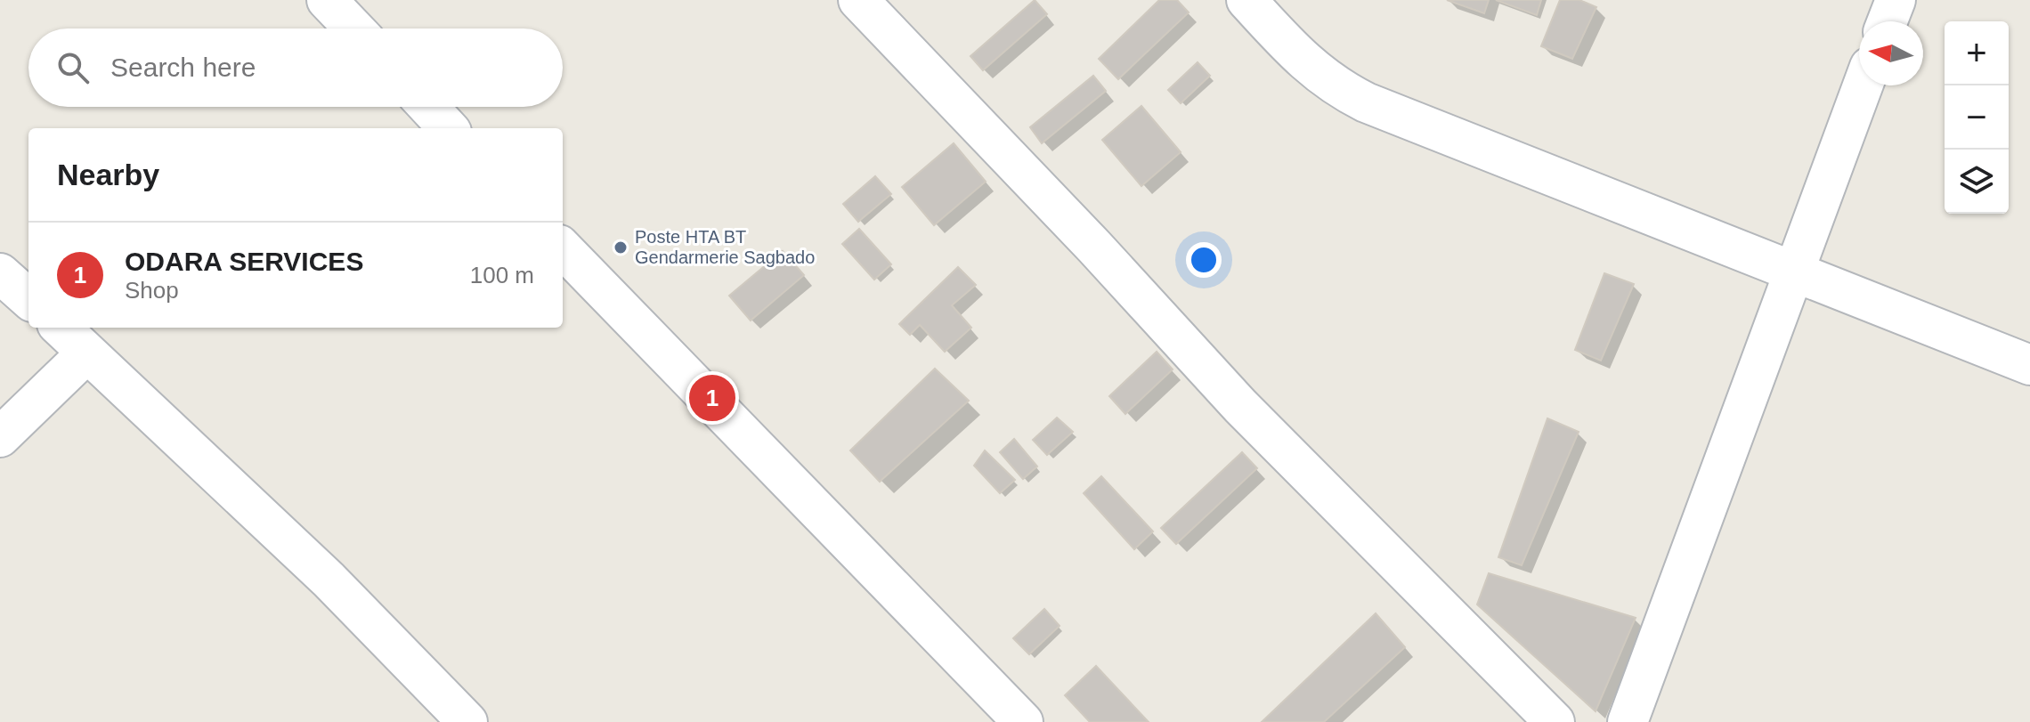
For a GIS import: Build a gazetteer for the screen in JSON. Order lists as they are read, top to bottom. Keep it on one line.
{"places":["Poste HTA BT Gendarmerie Sagbado"],"north":"left","page":{"map_buttons":["+","−"],"search":"Search here","heading":"Nearby","list":[{"mark":"1","name":"ODARA SERVICES","note":"Shop","value":"100 m"}],"pins":"1"}}
